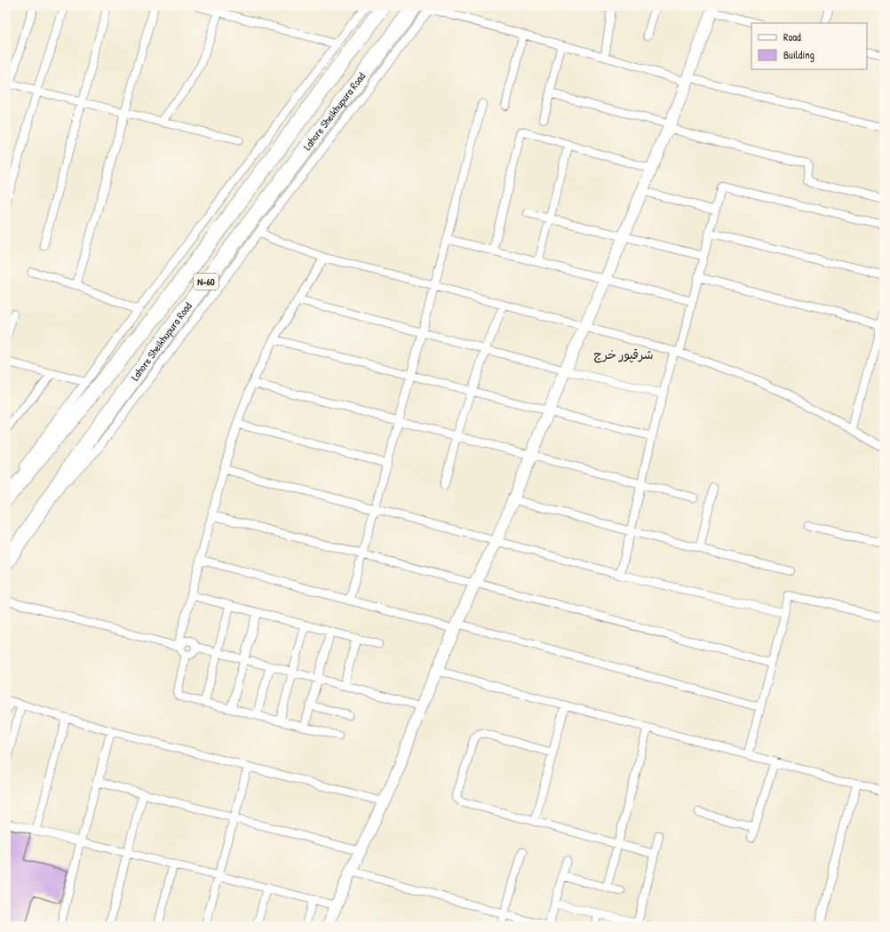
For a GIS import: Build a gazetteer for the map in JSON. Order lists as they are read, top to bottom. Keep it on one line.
{"streets":{"highway":["Lahore Sheikhupura Road","N-60"]},"districts":["شرقپور خرچ"],"legend":["Road","Building"]}
